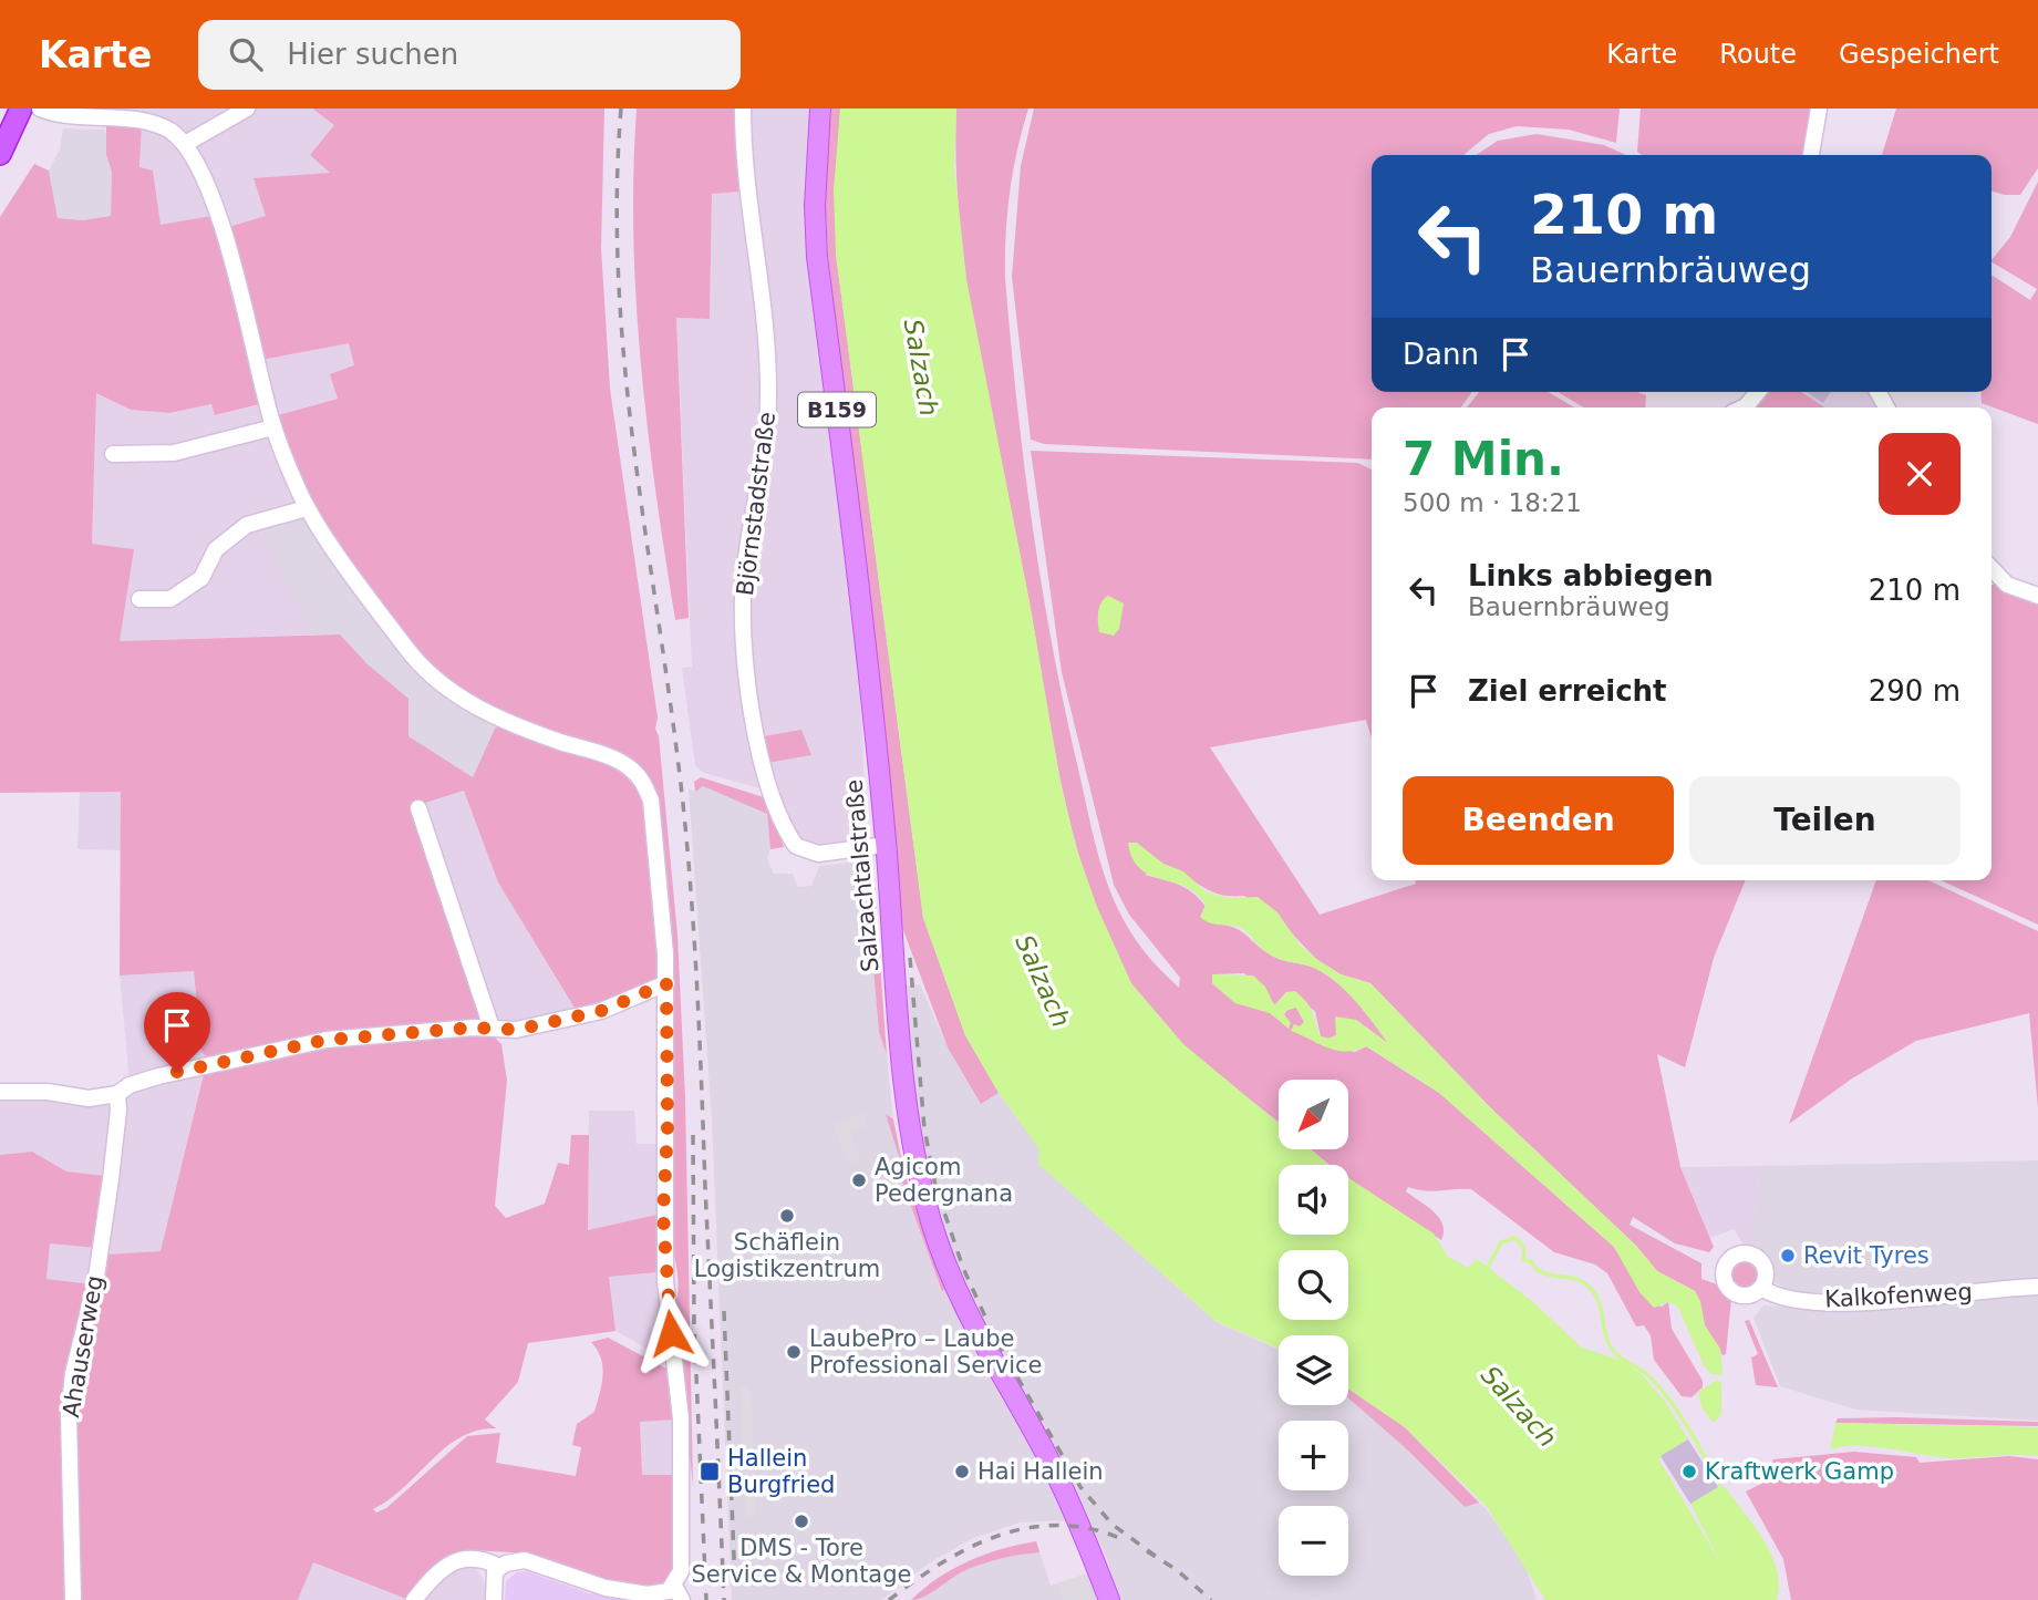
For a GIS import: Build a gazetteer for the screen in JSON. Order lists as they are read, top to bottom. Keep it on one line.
{"streets":{"main road":["B159","Salzachtalstraße"],"street":["Björnstadstraße","Kalkofenweg","Ahauserweg"]},"crossings":[["Björnstadstraße","Salzachtalstraße"]],"water":["Salzach"],"places":{"other":["Agicom Pedergnana","Schäflein Logistikzentrum","Revit Tyres","LaubePro – Laube Professional Service","Hai Hallein","Kraftwerk Gamp","DMS - Tore Service & Montage"],"transit":["Hallein Burgfried"]},"north":"bottom left","page":{"header":"Karte","search":"Hier suchen","nav":["Karte","Route","Gespeichert"],"turn":["210 m","Bauernbräuweg"],"then":"Dann","heading":["7 Min.","500 m · 18:21"],"list":[{"name":"Links abbiegen","note":"Bauernbräuweg","value":"210 m"},{"name":"Ziel erreicht","value":"290 m"}],"buttons":["Beenden","Teilen"],"map_buttons":["+","−"]}}
